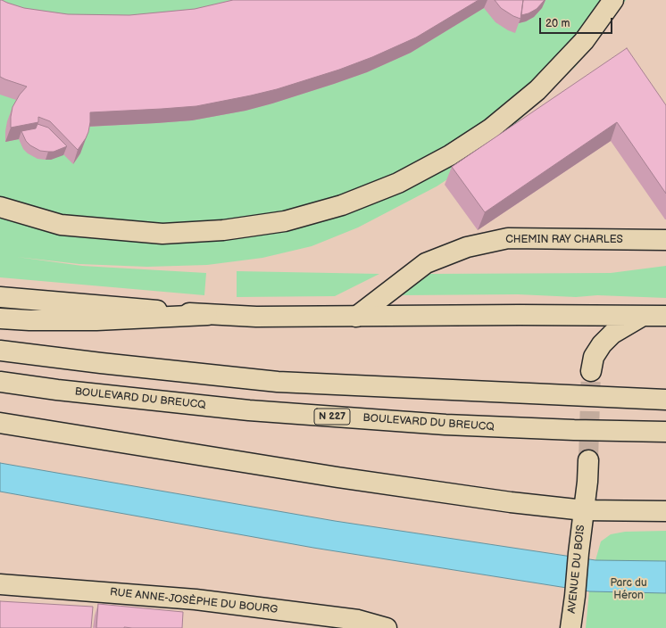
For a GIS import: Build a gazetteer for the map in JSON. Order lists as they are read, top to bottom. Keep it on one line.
{"streets":{"main road":["CHEMIN RAY CHARLES","BOULEVARD DU BREUCQ","N 227","AVENUE DU BOIS","RUE ANNE-JOSÈPHE DU BOURG"]},"parks":["Parc du Héron"],"scale_bar":"20 m"}
